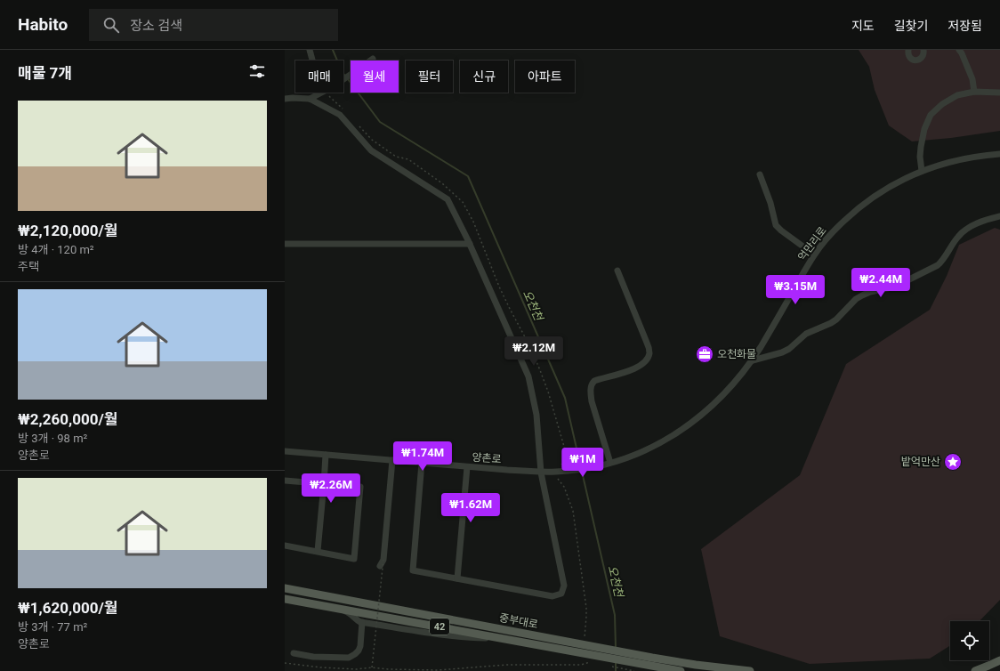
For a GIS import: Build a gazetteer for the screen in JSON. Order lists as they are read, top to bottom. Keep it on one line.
{"streets":{"main road":["중부대로","42"],"street":["억만리로","양촌로"]},"crossings":[["억만리로","양촌로"],["중부대로","42"]],"water":["오천천"],"places":{"office":["오천화물"],"place":["밭억만산"]},"page":{"header":"Habito","search":"장소 검색","nav":["지도","길찾기","저장됨"],"heading":"매물 7개","chip":["매매","월세","필터","신규","아파트"],"list":[{"name":"₩2,120,000/월","note":"방 4개 · 120 m² · 주택"},{"name":"₩2,260,000/월","note":"방 3개 · 98 m² · 양촌로"},{"name":"₩1,620,000/월","note":"방 3개 · 77 m² · 양촌로"}],"price":["₩2.44M","₩3.15M","₩2.12M","₩1.74M","₩1M","₩2.26M","₩1.62M"]}}
